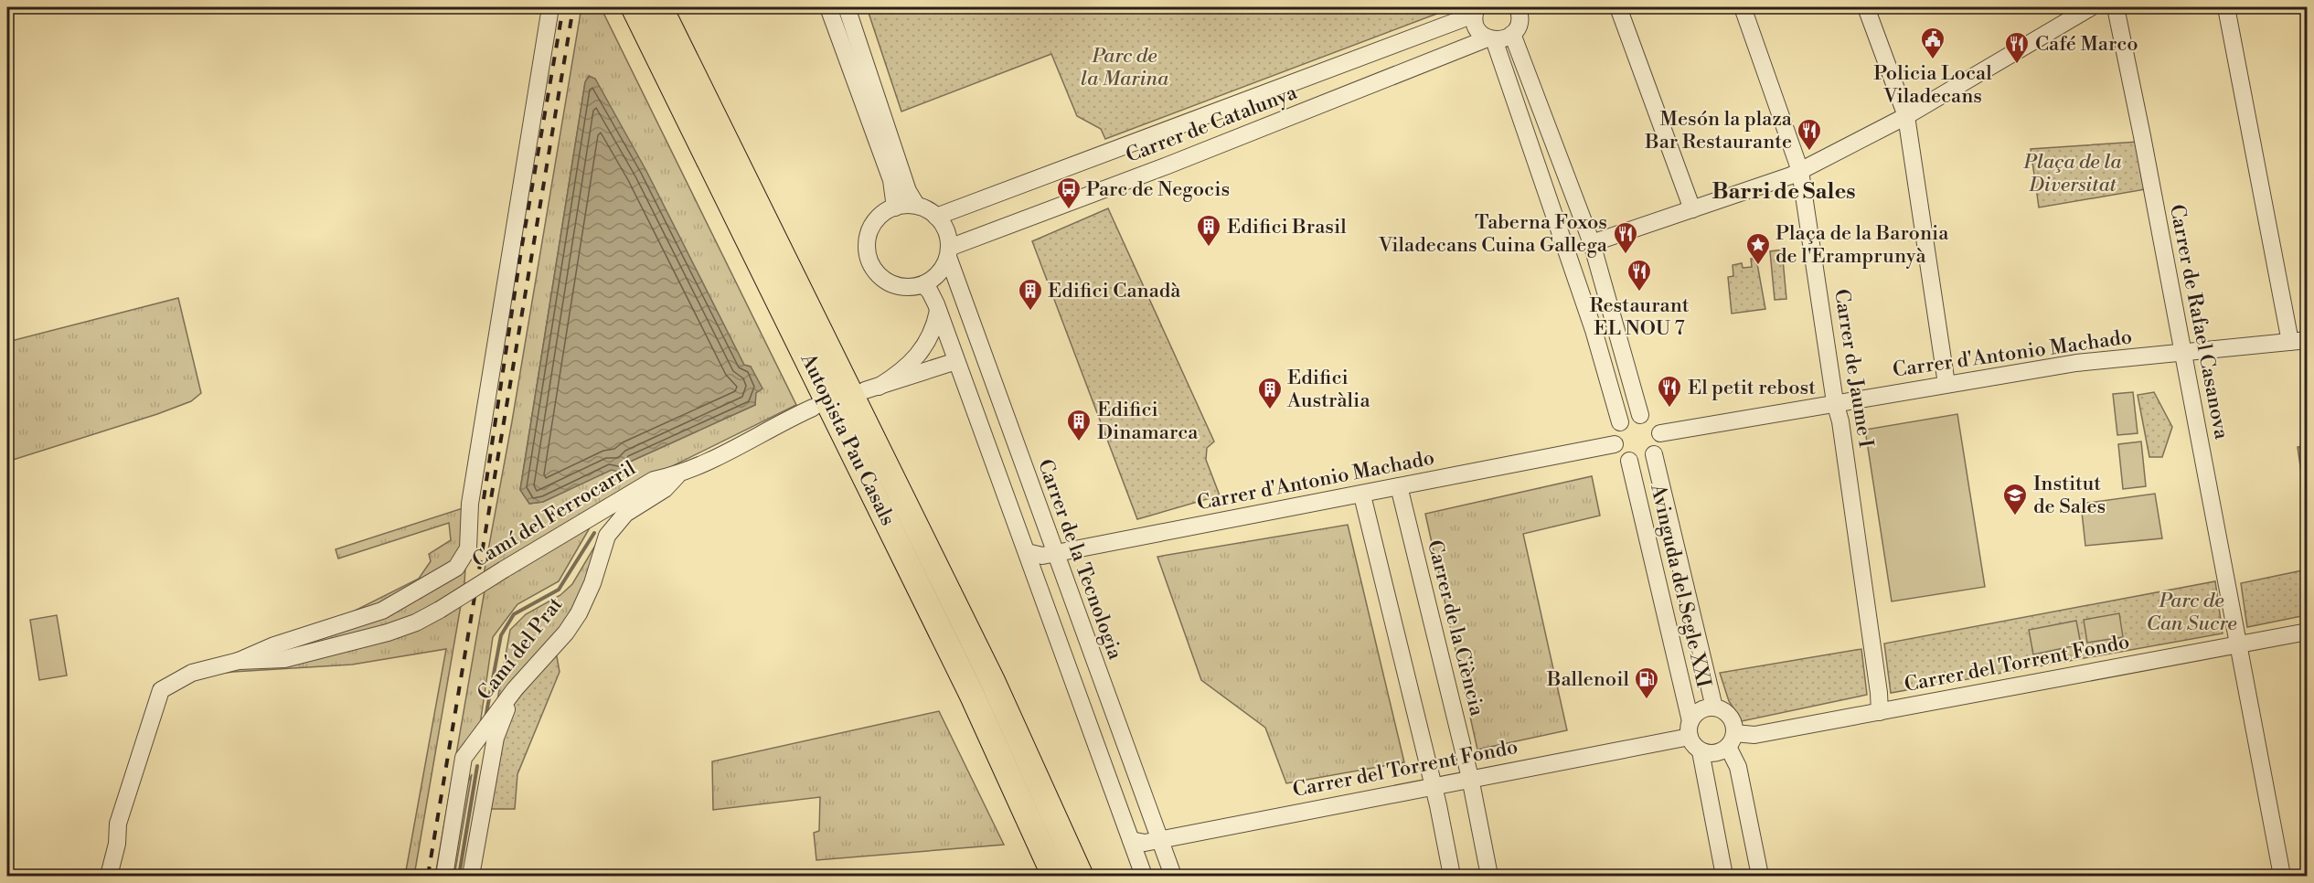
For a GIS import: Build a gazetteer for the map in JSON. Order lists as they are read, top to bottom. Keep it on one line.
{"streets":{"highway":["Autopista Pau Casals"],"street":["Carrer de Catalunya","Carrer de Rafael Casanova","Carrer d'Antonio Machado","Carrer de Jaume I","Camí del Ferrocarril","Carrer de la Tecnologia","Avinguda del Segle XXI","Carrer de la Ciència","Camí del Prat","Carrer del Torrent Fondo"]},"crossings":[["Carrer de Catalunya","Carrer de la Tecnologia"],["Carrer de Rafael Casanova","Carrer d'Antonio Machado"],["Carrer de Rafael Casanova","Carrer del Torrent Fondo"],["Carrer d'Antonio Machado","Carrer de Jaume I"],["Carrer d'Antonio Machado","Carrer de la Tecnologia"],["Carrer d'Antonio Machado","Avinguda del Segle XXI"],["Carrer d'Antonio Machado","Carrer de la Ciència"],["Carrer de Jaume I","Carrer del Torrent Fondo"],["Camí del Ferrocarril","Camí del Prat"],["Carrer de la Tecnologia","Carrer del Torrent Fondo"],["Avinguda del Segle XXI","Carrer del Torrent Fondo"],["Carrer de la Ciència","Carrer del Torrent Fondo"]],"districts":["Barri de Sales"],"parks":["Parc de la Marina","Plaça de la Diversitat","Parc de Can Sucre"],"places":{"public building":["Policia Local Viladecans"],"restaurant":["Café Marco","Mesón la plaza Bar Restaurante","Taberna Foxos Viladecans Cuina Gallega","Restaurant EL NOU 7","El petit rebost"],"bus stop":["Parc de Negocis"],"building":["Edifici Brasil","Edifici Canadà","Edifici Austràlia","Edifici Dinamarca"],"place":["Plaça de la Baronia de l'Eramprunyà"],"school or university":["Institut de Sales"],"fuel station":["Ballenoil"]}}
